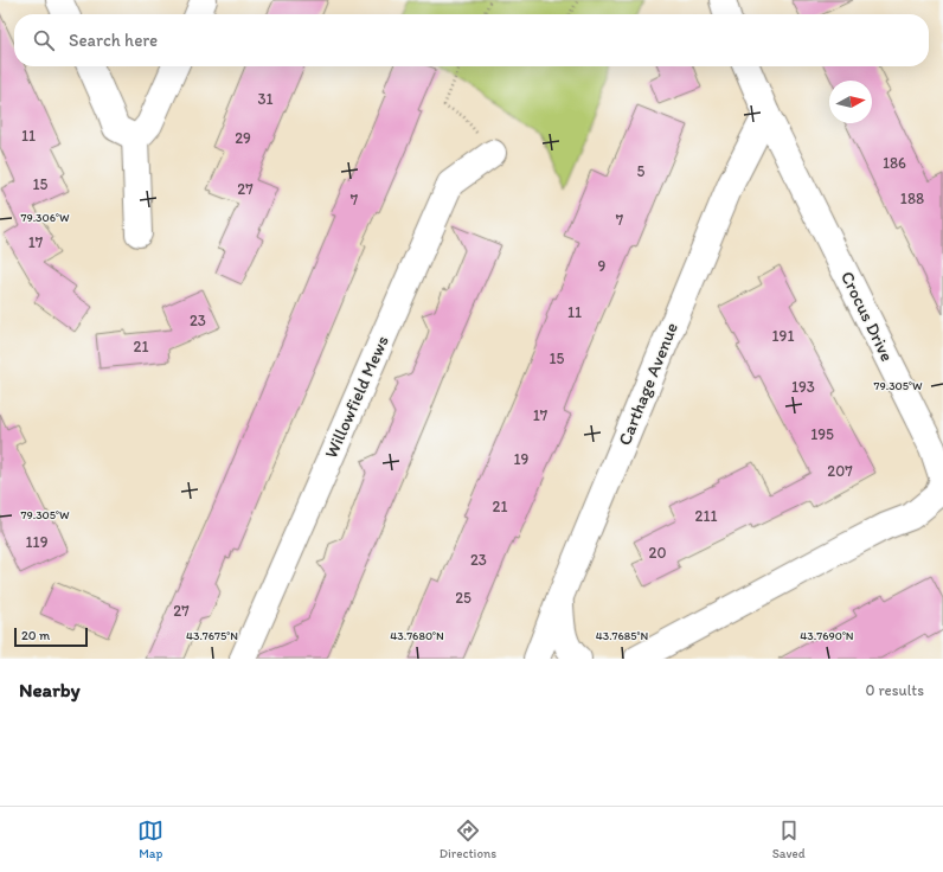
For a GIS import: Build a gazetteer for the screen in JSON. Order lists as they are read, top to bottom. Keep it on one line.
{"streets":{"street":["Crocus Drive","Carthage Avenue","Willowfield Mews"]},"crossings":[["Crocus Drive","Carthage Avenue"]],"house_numbers":["31","11","29","186","5","15","27","188","7","7","17","9","11","23","191","21","15","193","17","195","19","207","21","211","119","20","23","25","27"],"scale_bar":"20 m","north":"right","page":{"search":"Search here","scale":"20 m","heading":["Nearby","0 results"],"nav":["Map","Directions","Saved"]},"coordinates":["79.306°W","79.305°W","43.7675°N","43.7680°N","43.7685°N","43.7690°N"]}
